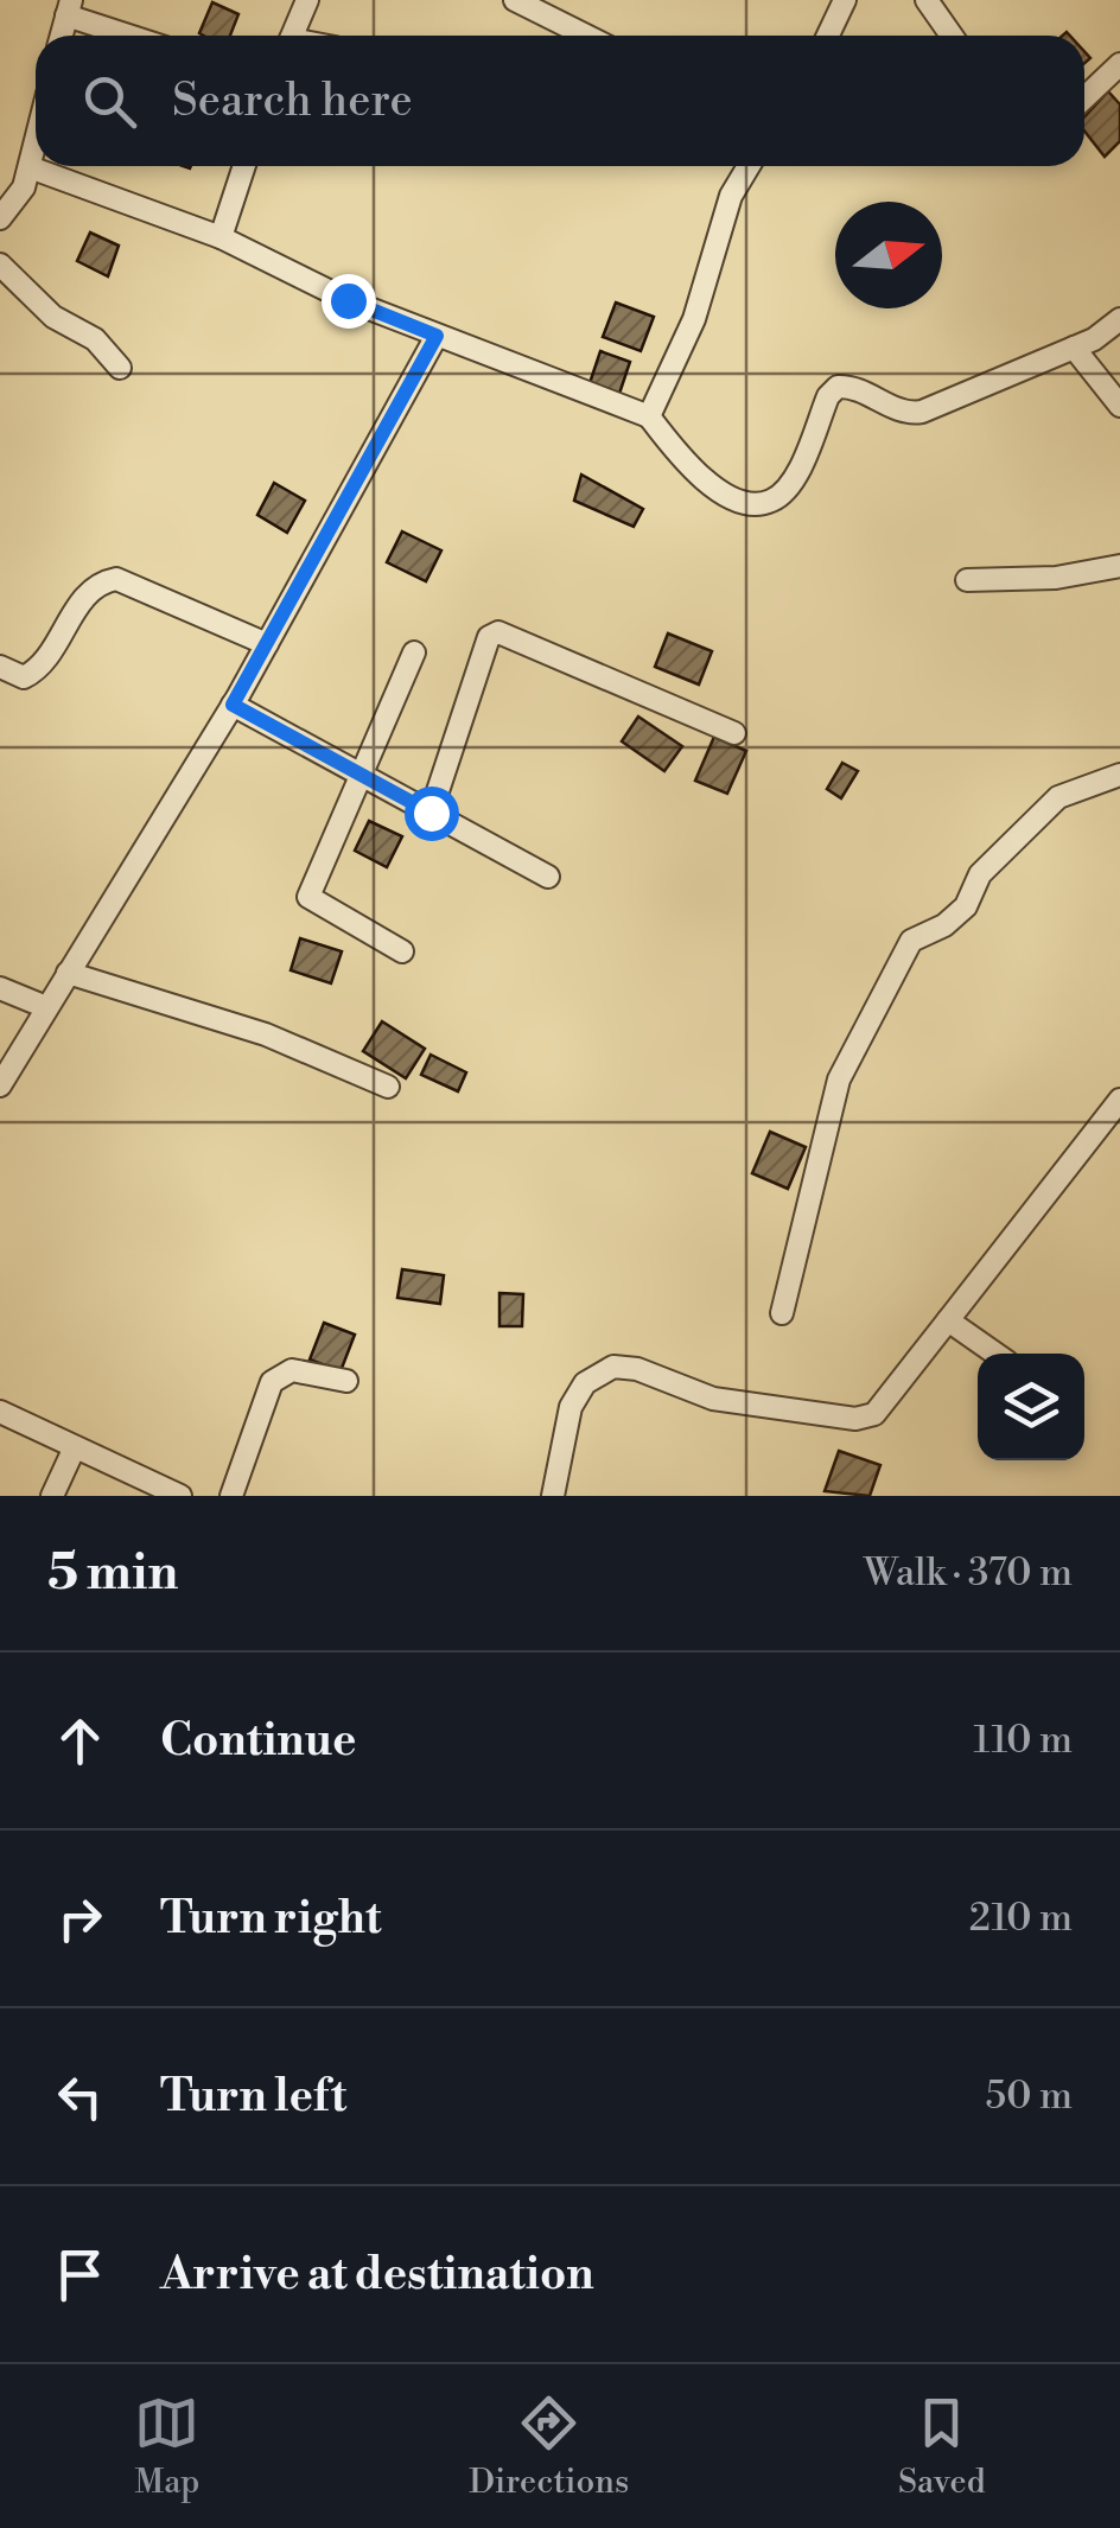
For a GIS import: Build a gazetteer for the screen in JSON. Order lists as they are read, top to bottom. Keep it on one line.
{"north":"right","page":{"search":"Search here","heading":["5 min","Walk · 370 m"],"list":[["Continue","110 m"],["Turn right","210 m"],["Turn left","50 m"],"Arrive at destination"],"nav":["Map","Directions","Saved"]}}
